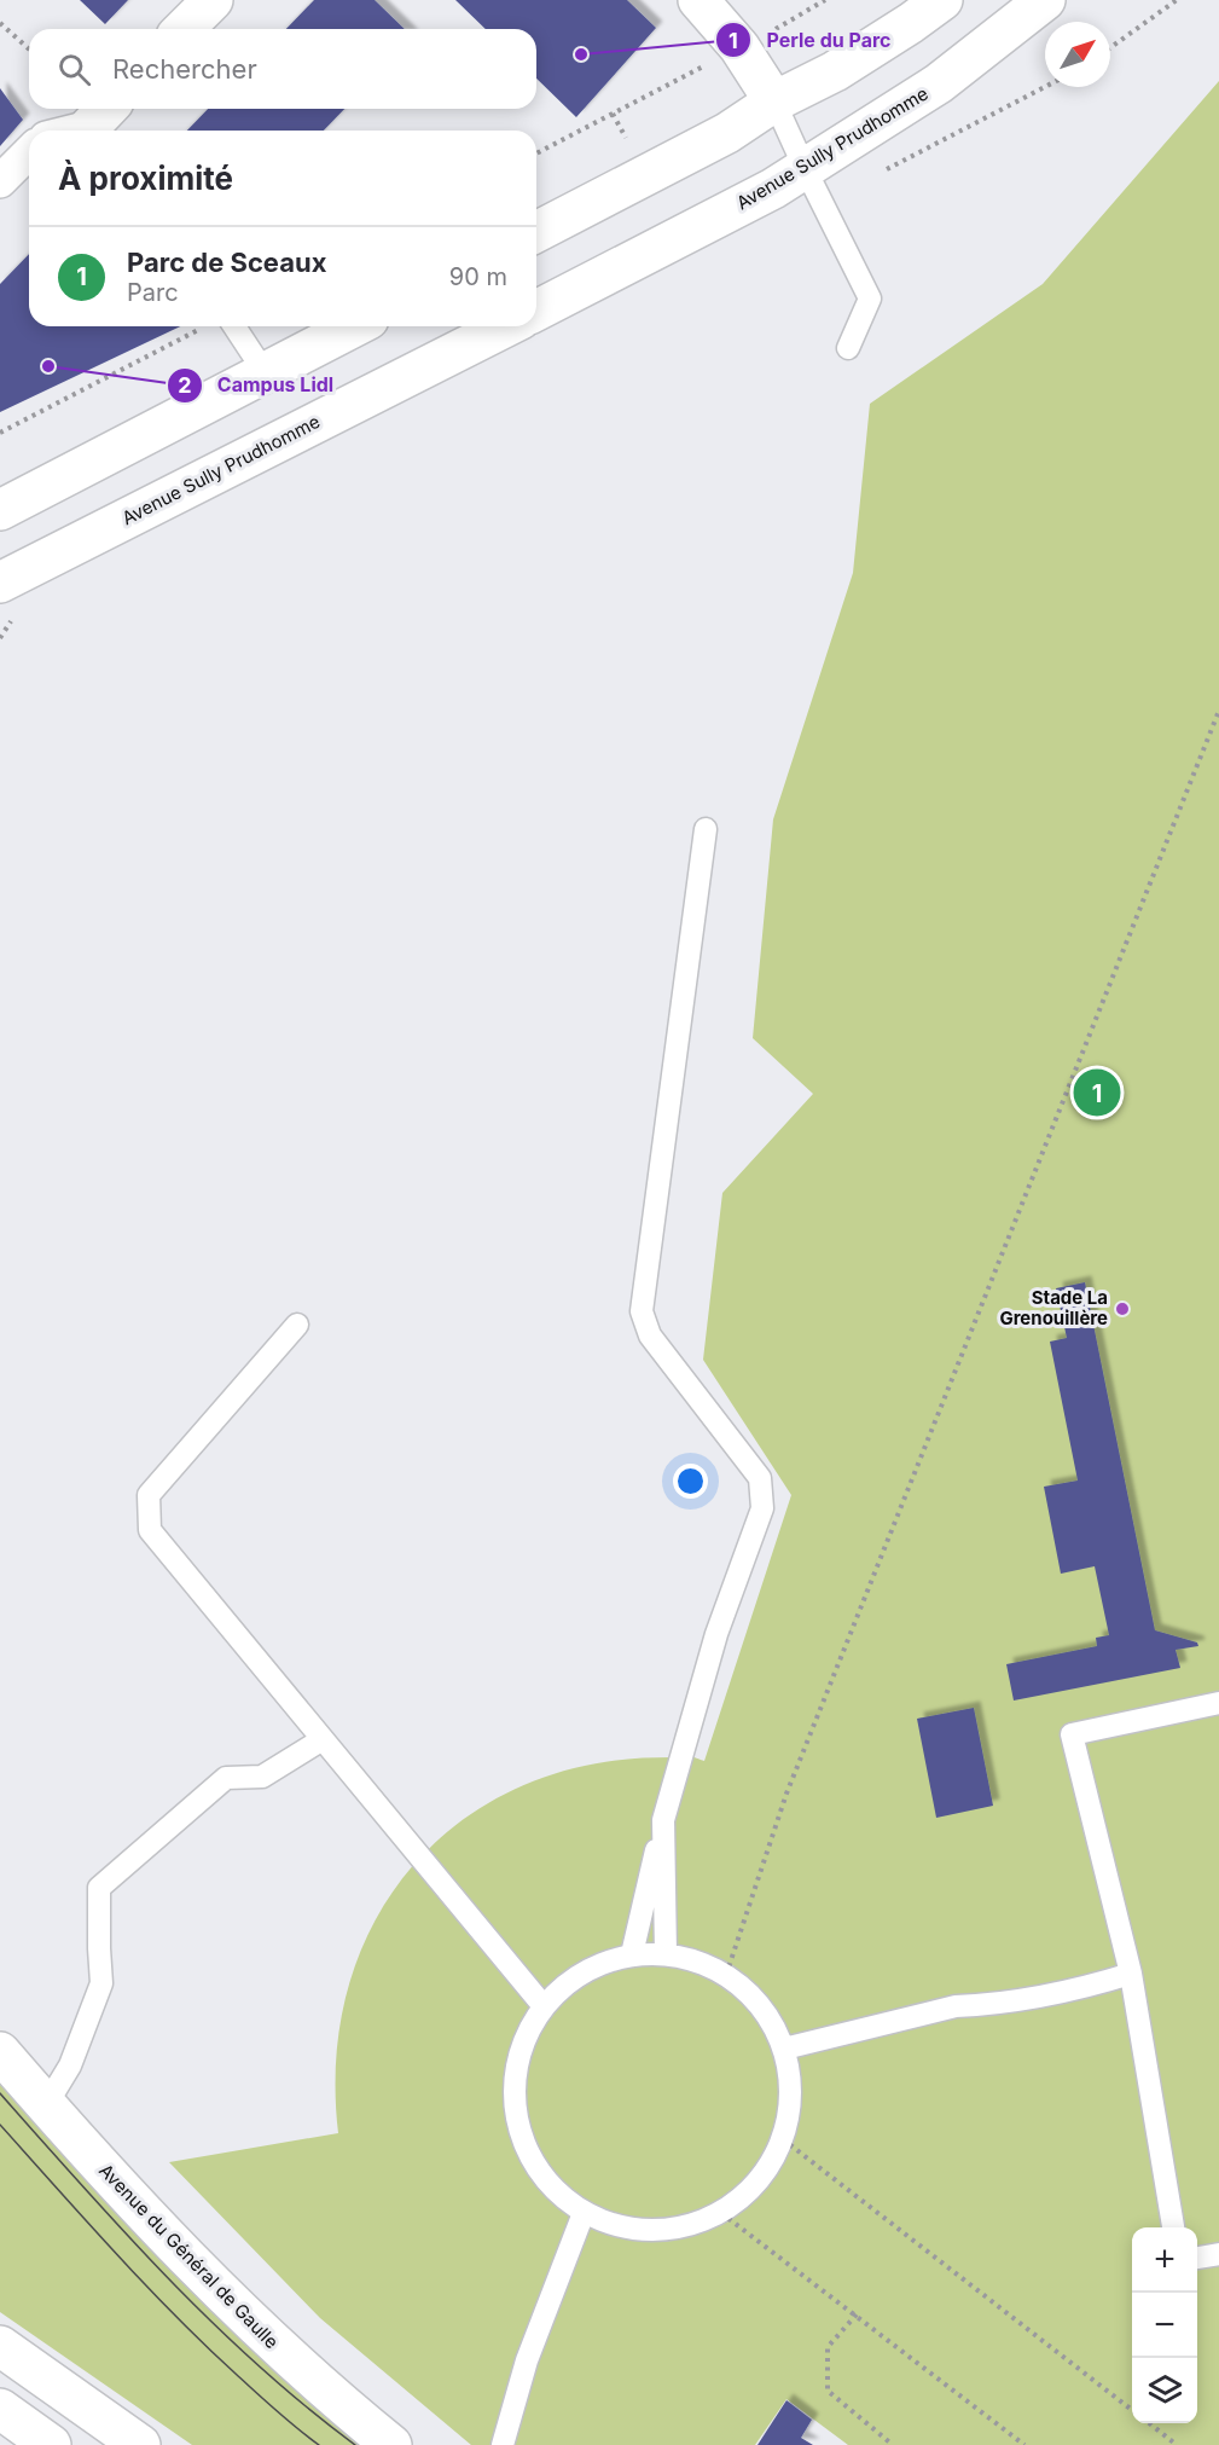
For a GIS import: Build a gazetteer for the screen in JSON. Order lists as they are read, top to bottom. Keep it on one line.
{"streets":{"main road":["Avenue Sully Prudhomme","Avenue du Général de Gaulle"]},"places":["Perle du Parc","Campus Lidl","Stade La Grenouillère"],"north":"top right","page":{"search":"Rechercher","heading":"À proximité","list":[{"mark":"1","name":"Parc de Sceaux","note":"Parc","value":"90 m"}],"pins":"1","map_buttons":["+","−"]}}
